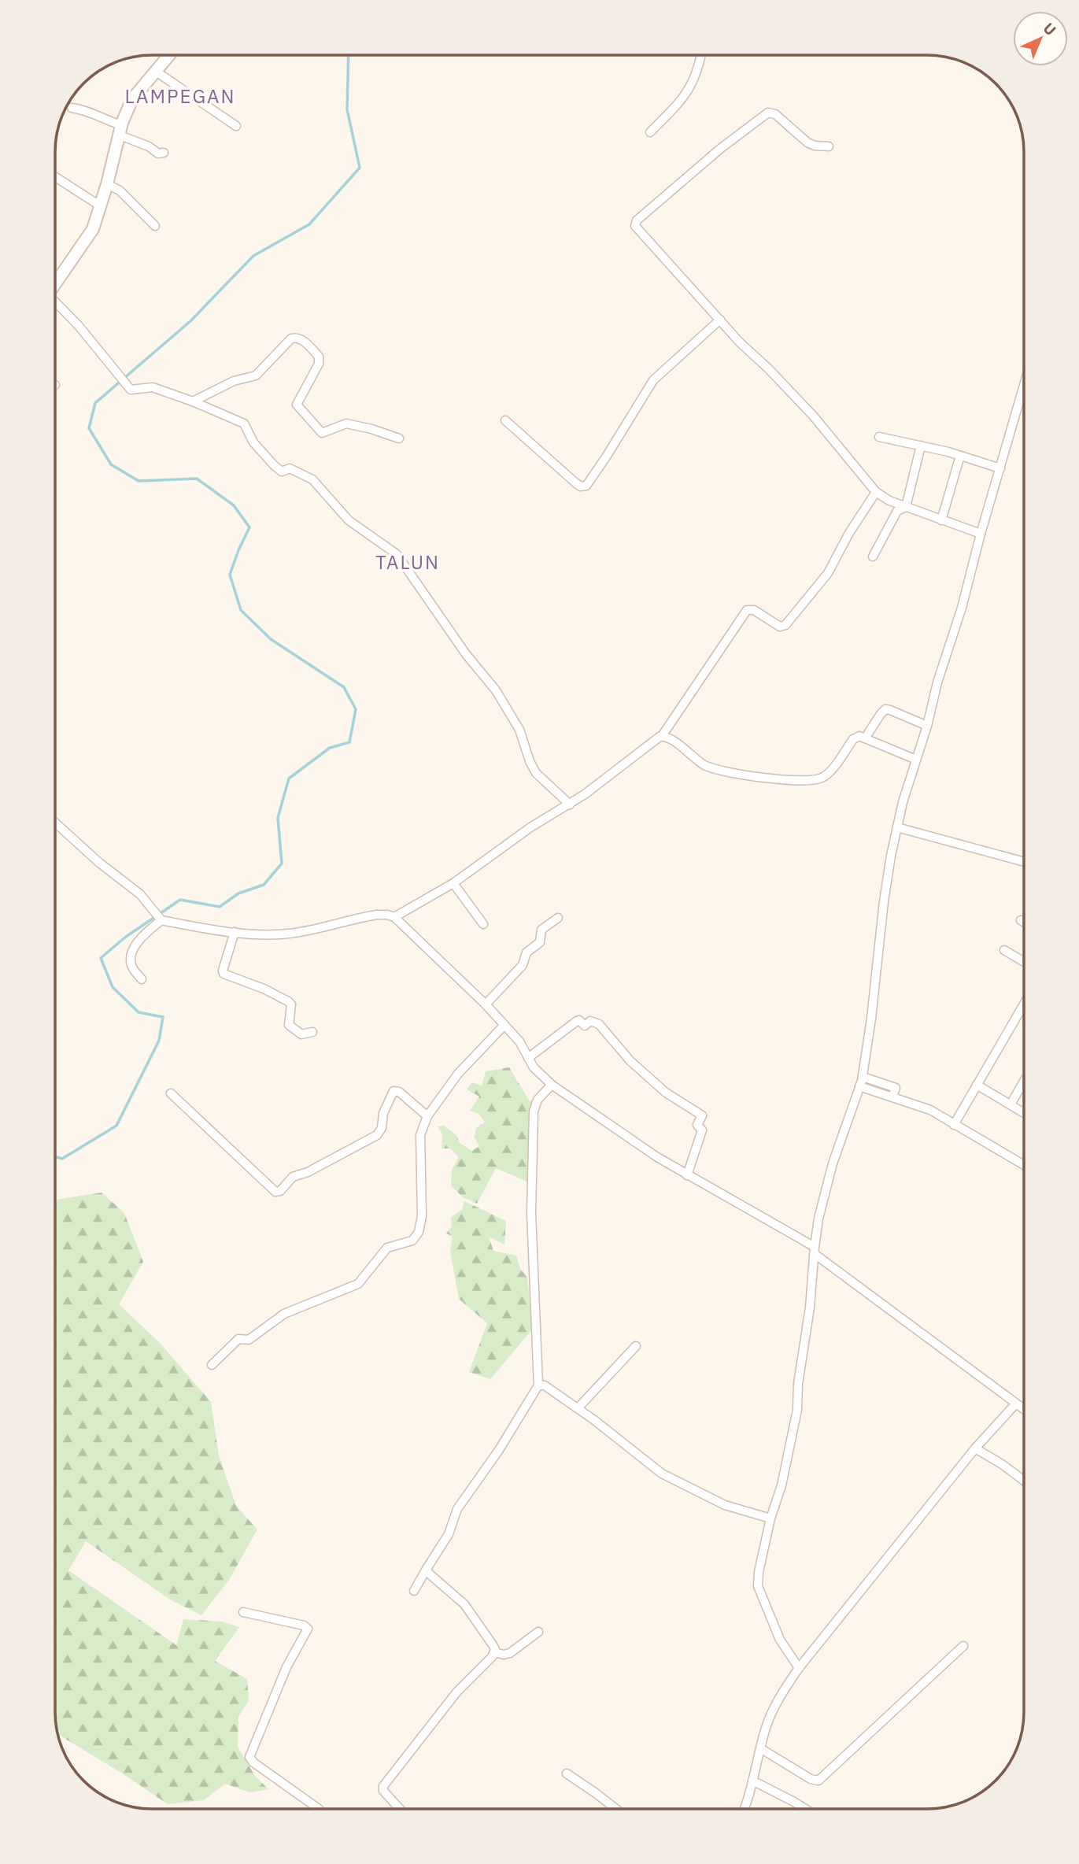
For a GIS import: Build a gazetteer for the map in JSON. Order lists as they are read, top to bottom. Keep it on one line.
{"districts":["LAMPEGAN","TALUN"],"north":"top right"}
